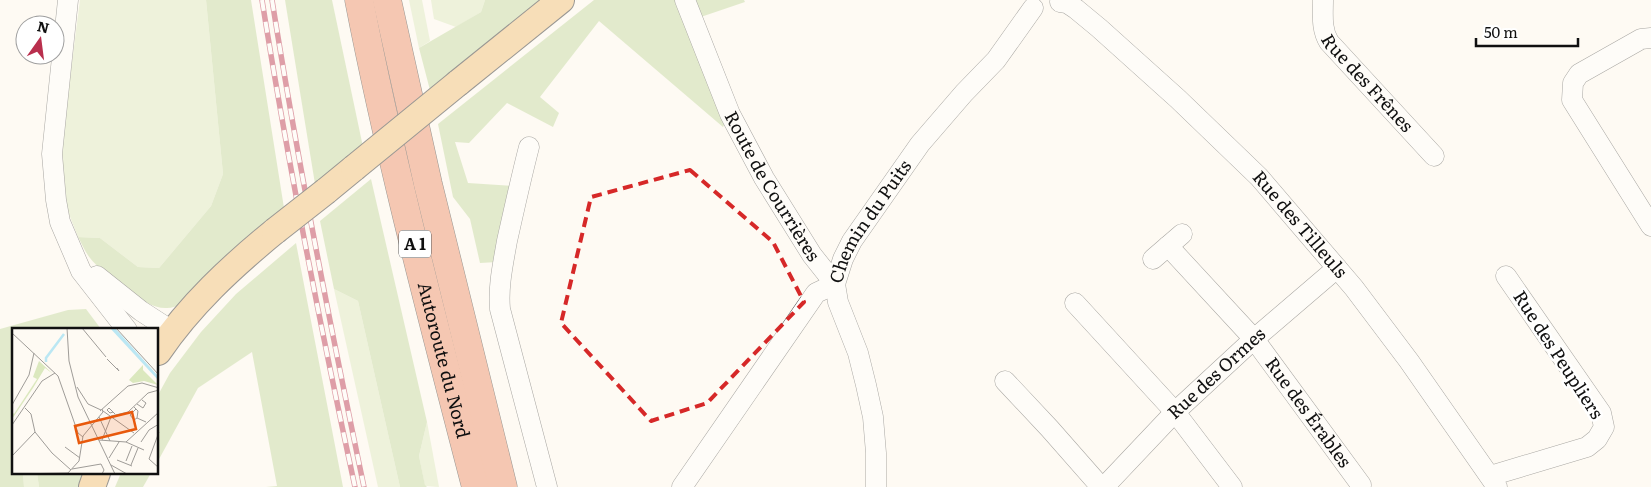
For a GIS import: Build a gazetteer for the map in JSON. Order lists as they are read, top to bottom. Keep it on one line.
{"streets":{"highway":["A 1","Autoroute du Nord"],"street":["Rue des Frênes","Route de Courrières","Chemin du Puits","Rue des Tilleuls","Rue des Peupliers","Rue des Ormes","Rue des Érables"]},"crossings":[["Route de Courrières","Chemin du Puits"],["Rue des Tilleuls","Rue des Peupliers"],["Rue des Tilleuls","Rue des Ormes"],["Rue des Ormes","Rue des Érables"]],"scale_bar":"50 m","north":"top"}
